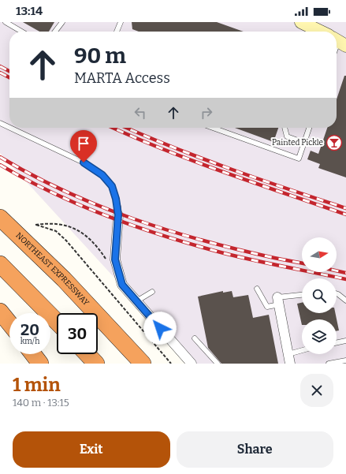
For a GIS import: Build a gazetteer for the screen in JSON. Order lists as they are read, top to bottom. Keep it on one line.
{"streets":{"highway":["NORTHEAST EXPRESSWAY"]},"places":{"bar":["Painted Pickle"]},"north":"right","page":{"status":"13:14","turn":["90 m","MARTA Access"],"speed":"20 km/h","limit":"30","heading":["1 min","140 m · 13:15"],"buttons":["Exit","Share"]}}
